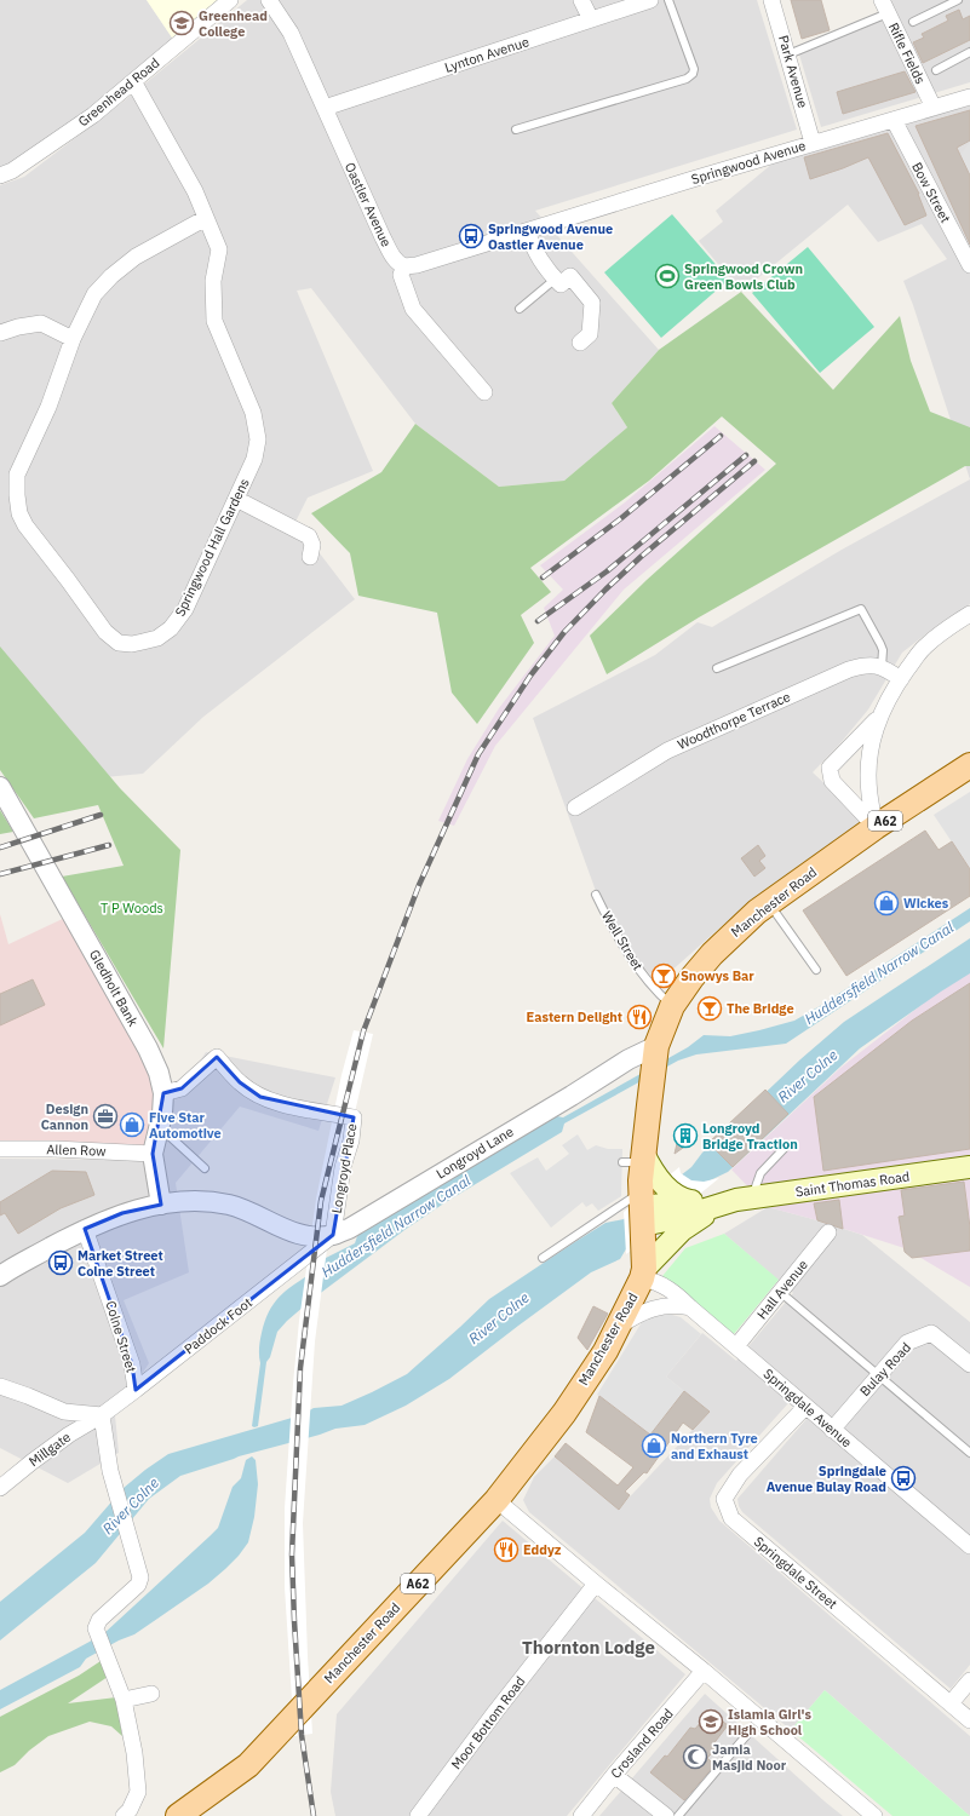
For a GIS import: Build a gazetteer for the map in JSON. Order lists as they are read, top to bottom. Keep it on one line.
{"streets":{"main road":["A62","Manchester Road","Saint Thomas Road"],"street":["Rifle Fields","Lynton Avenue","Park Avenue","Greenhead Road","Springwood Avenue","Bow Street","Oastler Avenue","Springwood Hall Gardens","Woodthorpe Terrace","Gledholt Bank","Allen Row","Longroyd Lane","Longroyd Place","Hall Avenue","Paddock Foot","Colne Street","Bulay Road","Springdale Avenue","Millgate","Springdale Street","Moor Bottom Road","Crosland Road"],"lane":["Well Street"]},"crossings":[["Rifle Fields","Springwood Avenue"],["Lynton Avenue","Oastler Avenue"],["Park Avenue","Springwood Avenue"],["Greenhead Road","Springwood Hall Gardens"],["Springwood Avenue","Bow Street"],["Springwood Avenue","Oastler Avenue"],["Manchester Road","Well Street"],["Manchester Road","Longroyd Lane"],["Manchester Road","Saint Thomas Road"],["Manchester Road","Springdale Avenue"],["Gledholt Bank","Allen Row"],["Gledholt Bank","Longroyd Lane"],["Gledholt Bank","Longroyd Place"],["Longroyd Lane","Longroyd Place"],["Longroyd Lane","Paddock Foot"],["Longroyd Lane","Colne Street"],["Longroyd Place","Paddock Foot"],["Hall Avenue","Springdale Avenue"],["Paddock Foot","Colne Street"],["Paddock Foot","Millgate"],["Bulay Road","Springdale Avenue"],["Springdale Avenue","Springdale Street"]],"districts":["Thornton Lodge"],"water":["Huddersfield Narrow Canal","River Colne"],"parks":["T P Woods"],"places":{"school or university":["Greenhead College","Islamia Girl's High School"],"bus stop":["Springwood Avenue Oastler Avenue","Market Street Colne Street","Springdale Avenue Bulay Road"],"sports":["Springwood Crown Green Bowls Club"],"shop":["Wickes","Five Star Automotive","Northern Tyre and Exhaust"],"bar":["Snowys Bar","The Bridge"],"restaurant":["Eastern Delight","Eddyz"],"office":["Design Cannon"],"building":["Longroyd Bridge Traction"],"mosque":["Jamia Masjid Noor"]}}
